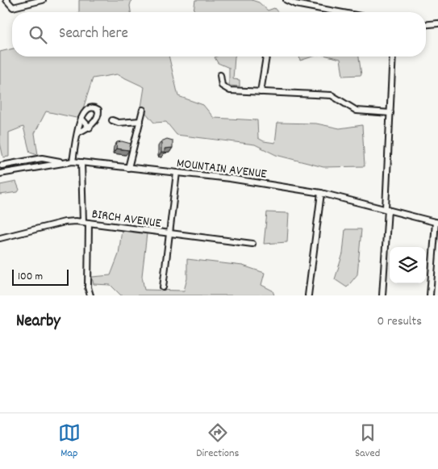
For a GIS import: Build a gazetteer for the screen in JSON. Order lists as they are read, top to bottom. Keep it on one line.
{"streets":{"street":["MOUNTAIN AVENUE","BIRCH AVENUE"]},"scale_bar":"100 m","page":{"search":"Search here","scale":"100 m","heading":["Nearby","0 results"],"nav":["Map","Directions","Saved"]}}
